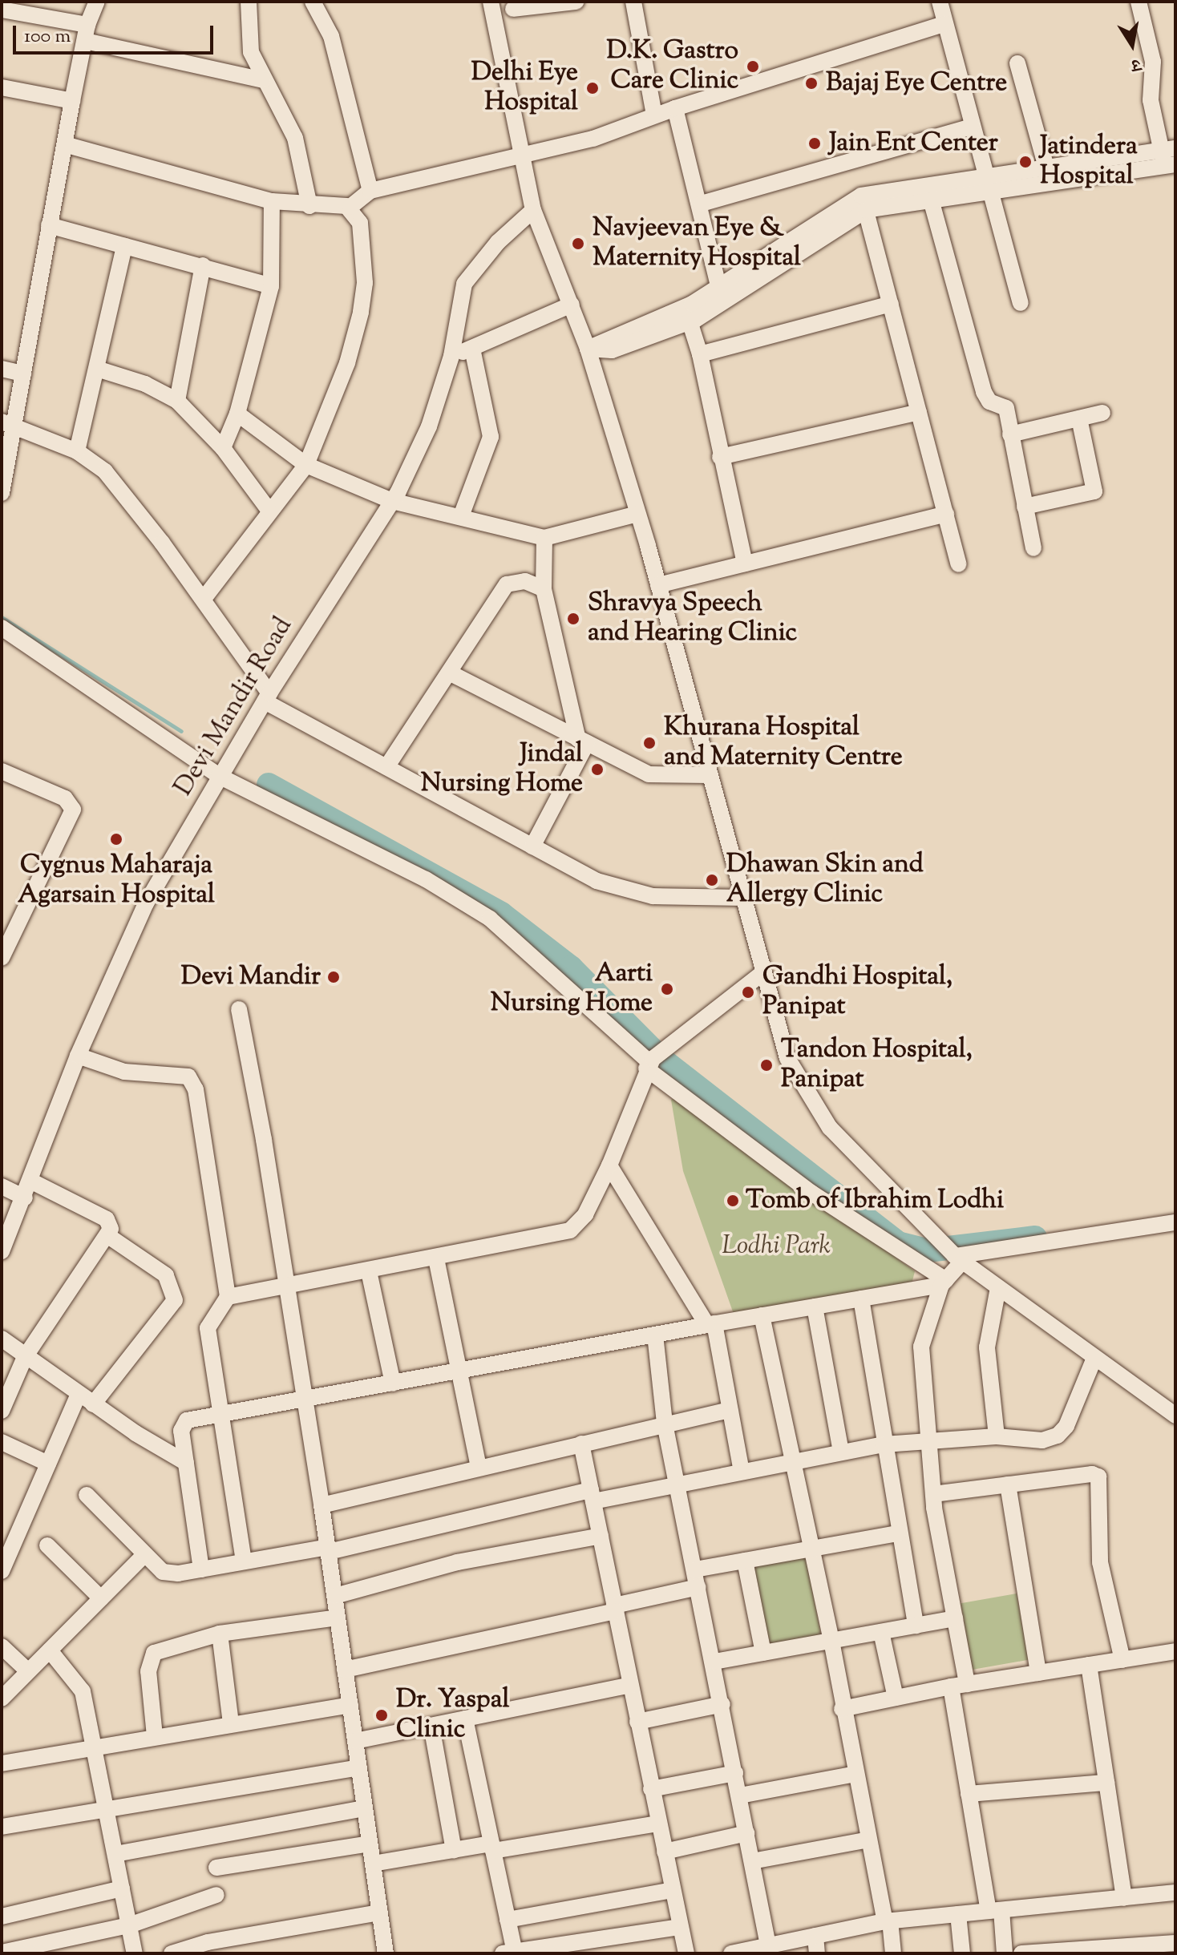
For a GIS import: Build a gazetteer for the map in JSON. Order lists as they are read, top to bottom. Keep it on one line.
{"streets":{"street":["Devi Mandir Road"]},"parks":["Lodhi Park"],"places":["D.K. Gastro Care Clinic","Bajaj Eye Centre","Delhi Eye Hospital","Jain Ent Center","Jatindera Hospital","Navjeevan Eye & Maternity Hospital","Shravya Speech and Hearing Clinic","Khurana Hospital and Maternity Centre","Jindal Nursing Home","Cygnus Maharaja Agarsain Hospital","Dhawan Skin and Allergy Clinic","Devi Mandir","Aarti Nursing Home","Gandhi Hospital, Panipat","Tandon Hospital, Panipat","Tomb of Ibrahim Lodhi","Dr. Yaspal Clinic"],"scale_bar":"100 m","north":"bottom"}
